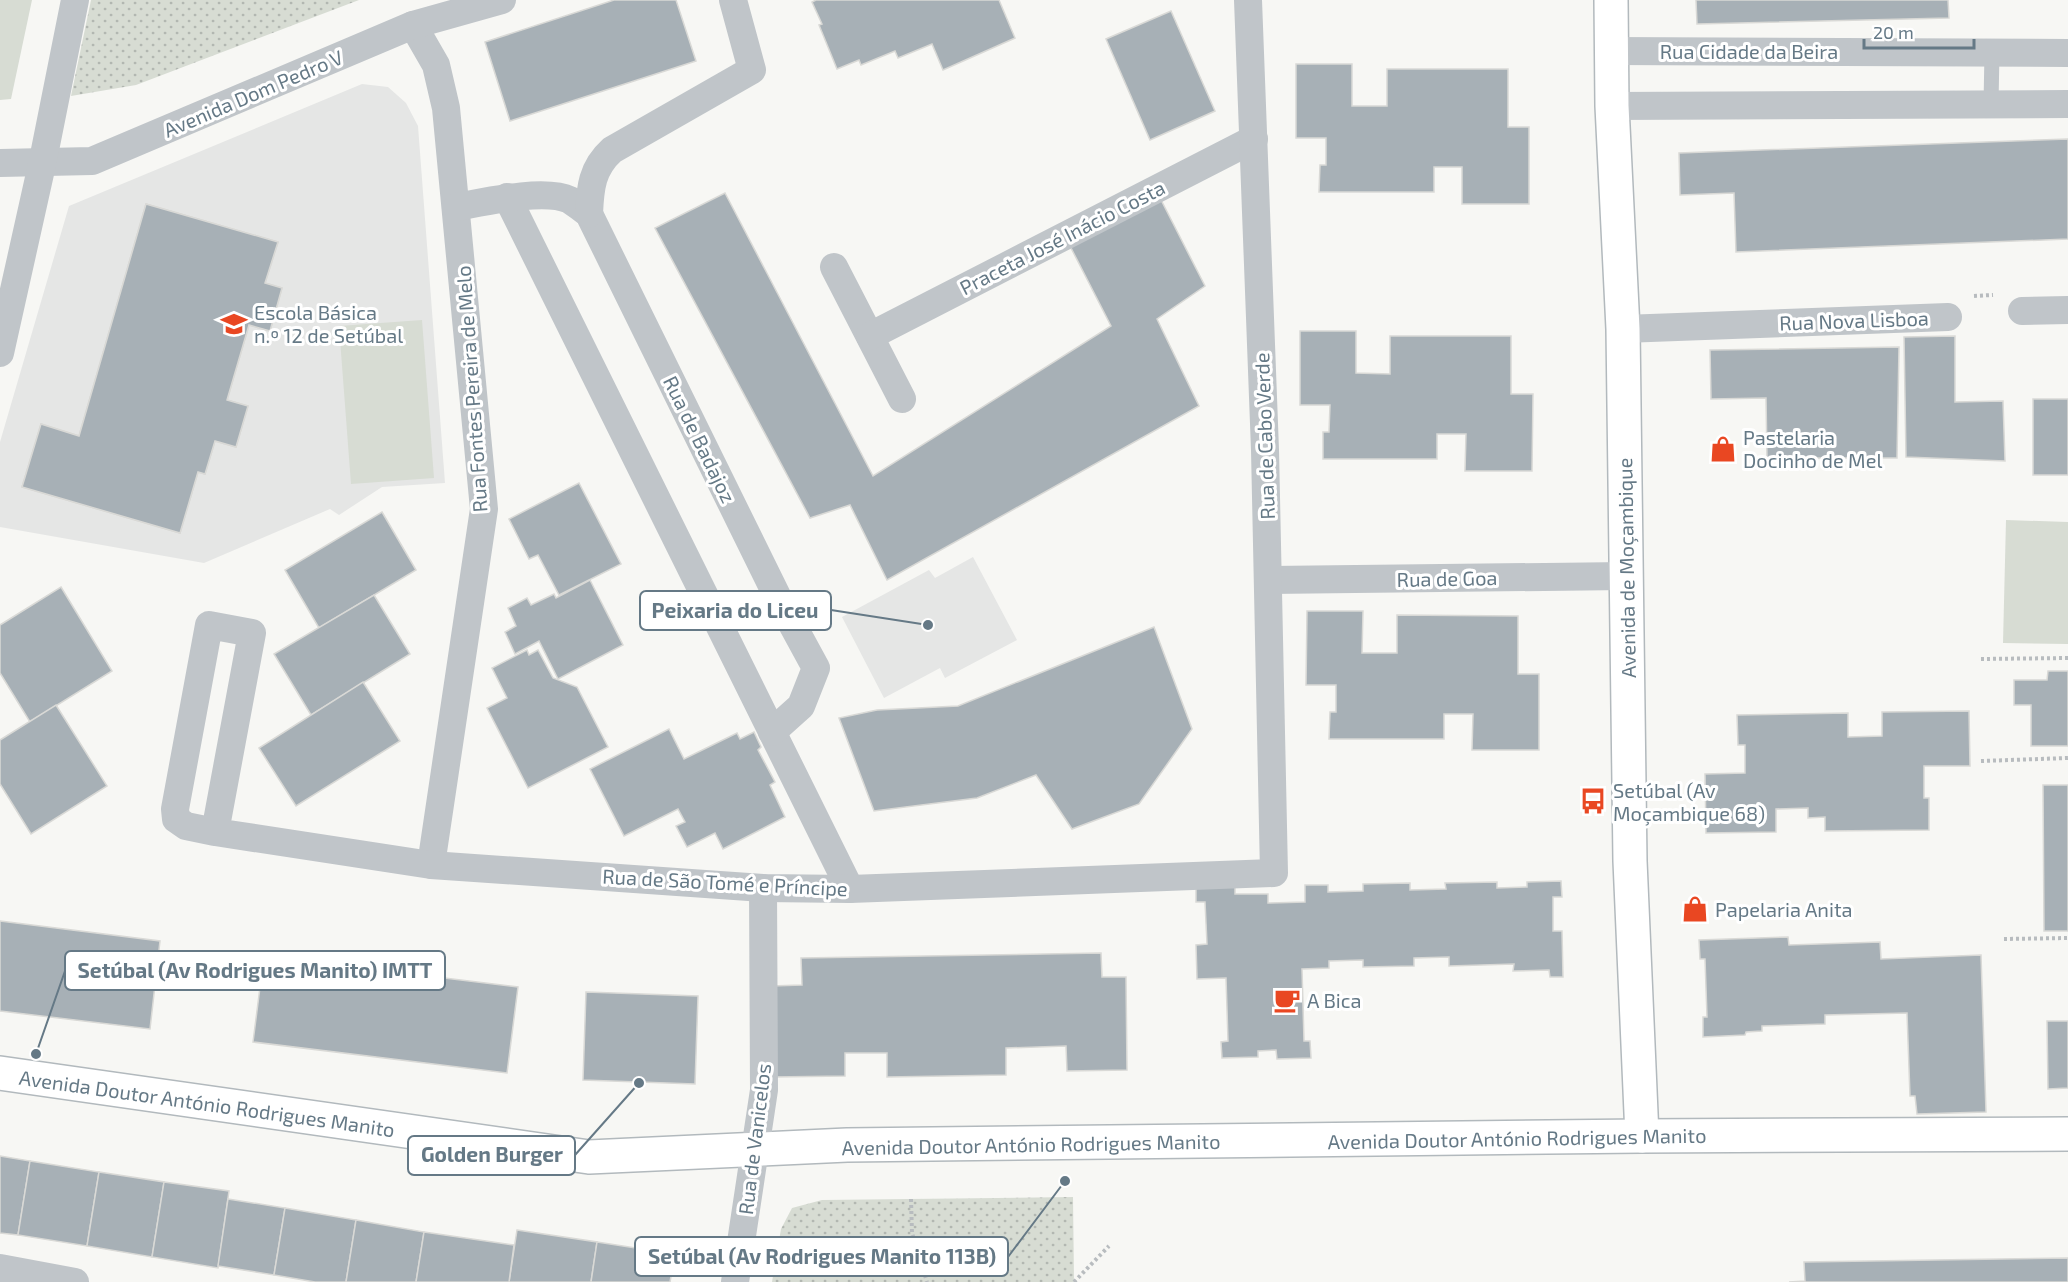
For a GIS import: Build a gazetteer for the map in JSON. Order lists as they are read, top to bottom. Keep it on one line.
{"streets":{"street":["Rua Cidade da Beira","Avenida Dom Pedro V","Praceta José Inácio Costa","Rua Nova Lisboa","Rua Fontes Pereira de Melo","Rua de Cabo Verde","Rua de Badajoz","Avenida de Moçambique","Rua de Goa","Rua de São Tomé e Príncipe","Avenida Doutor António Rodrigues Manito","Rua de Vanicelos"]},"crossings":[["Rua Cidade da Beira","Avenida de Moçambique"],["Avenida Dom Pedro V","Rua Fontes Pereira de Melo"],["Praceta José Inácio Costa","Rua de Cabo Verde"],["Rua Nova Lisboa","Avenida de Moçambique"],["Rua Fontes Pereira de Melo","Rua de São Tomé e Príncipe"],["Rua de Cabo Verde","Rua de Goa"],["Rua de Cabo Verde","Rua de São Tomé e Príncipe"],["Avenida de Moçambique","Rua de Goa"],["Avenida de Moçambique","Avenida Doutor António Rodrigues Manito"],["Rua de São Tomé e Príncipe","Rua de Vanicelos"],["Avenida Doutor António Rodrigues Manito","Rua de Vanicelos"]],"places":{"school or university":["Escola Básica n.º 12 de Setúbal"],"shop":["Pastelaria Docinho de Mel","Papelaria Anita"],"other":["Peixaria do Liceu","Setúbal (Av Rodrigues Manito) IMTT","Golden Burger","Setúbal (Av Rodrigues Manito 113B)"],"bus stop":["Setúbal (Av Moçambique 68)"],"cafe":["A Bica"]},"scale_bar":"20 m"}
